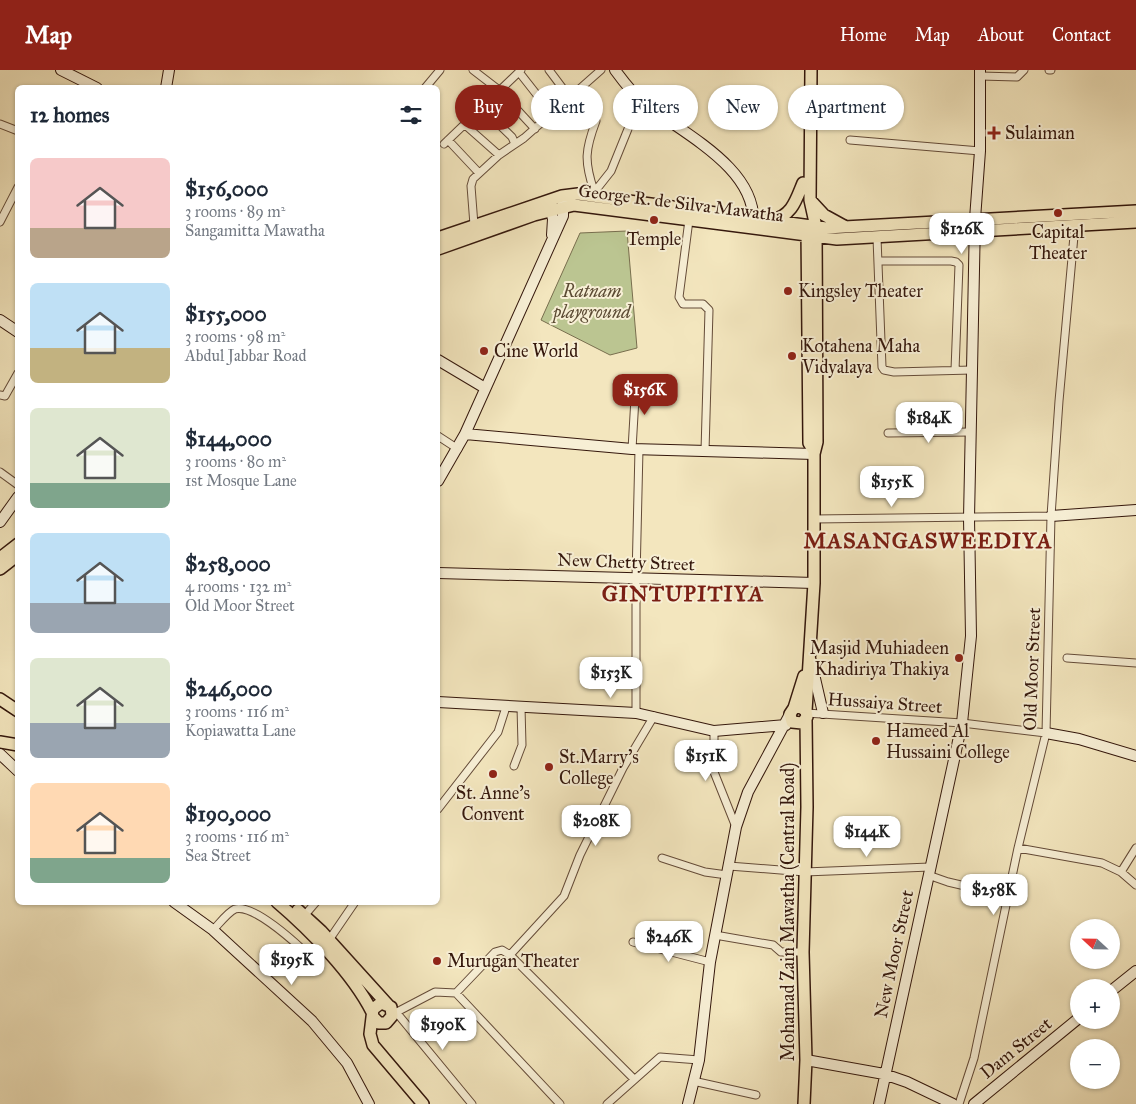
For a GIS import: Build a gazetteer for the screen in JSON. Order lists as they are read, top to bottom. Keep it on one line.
{"streets":{"main road":["George R. de Silva Mawatha","New Chetty Street","Mohamad Zain Mawatha (Central Road)","New Moor Street","Dam Street"],"street":["Old Moor Street","Hussaiya Street"]},"crossings":[["George R. de Silva Mawatha","Mohamad Zain Mawatha (Central Road)"],["New Chetty Street","Mohamad Zain Mawatha (Central Road)"],["Old Moor Street","Hussaiya Street"],["Hussaiya Street","Mohamad Zain Mawatha (Central Road)"],["Hussaiya Street","New Moor Street"]],"districts":["MASANGASWEEDIYA","GINTUPITIYA"],"parks":["Ratnam playground"],"places":{"health":["Sulaiman"],"other":["Capital Theater","Temple","Kingsley Theater","Cine World","Kotahena Maha Vidyalaya","Masjid Muhiadeen Khadiriya Thakiya","Hameed Al Hussaini College","St.Marry's College","St. Anne's Convent","Murugan Theater"]},"north":"left","page":{"header":"Map","nav":["Home","Map","About","Contact"],"chip":["Buy","Rent","Filters","New","Apartment"],"heading":"12 homes","list":[{"name":"$156,000","note":"3 rooms · 89 m² · Sangamitta Mawatha"},{"name":"$155,000","note":"3 rooms · 98 m² · Abdul Jabbar Road"},{"name":"$144,000","note":"3 rooms · 80 m² · 1st Mosque Lane"},{"name":"$258,000","note":"4 rooms · 132 m² · Old Moor Street"},{"name":"$246,000","note":"3 rooms · 116 m² · Kopiawatta Lane"},{"name":"$190,000","note":"3 rooms · 116 m² · Sea Street"}],"price":["$126K","$156K","$184K","$155K","$153K","$151K","$208K","$144K","$258K","$246K","$195K","$190K"],"map_buttons":["+","−"]}}
